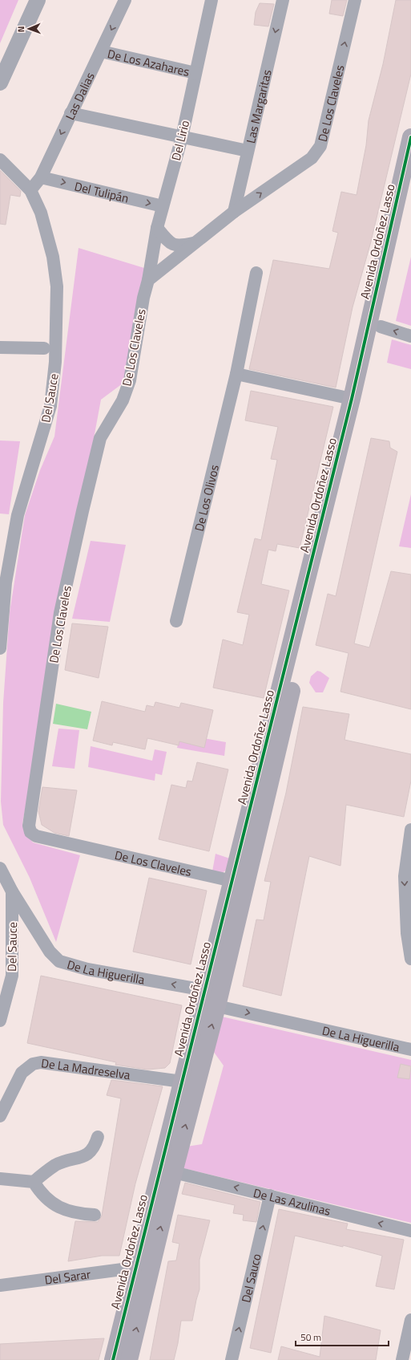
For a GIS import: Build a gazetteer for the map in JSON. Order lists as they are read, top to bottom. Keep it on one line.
{"streets":{"main road":["Avenida Ordoñez Lasso"],"street":["De Los Azahares","Las Dalias","De Los Claveles","Las Margaritas","Del Lirio","Del Tulipán","Del Sauce","De Los Olivos","De La Higuerilla","De La Madreselva","De Las Azulinas","Del Sarar","Del Sauco"]},"crossings":[["De Los Azahares","Las Dalias"],["De Los Azahares","Del Lirio"],["Las Dalias","Del Tulipán"],["Las Dalias","Del Sauce"],["De Los Claveles","Las Margaritas"],["De Los Claveles","Del Lirio"],["De Los Claveles","Avenida Ordoñez Lasso"],["Del Lirio","Del Tulipán"],["Avenida Ordoñez Lasso","De La Higuerilla"],["Avenida Ordoñez Lasso","De La Madreselva"],["Avenida Ordoñez Lasso","De Las Azulinas"],["Avenida Ordoñez Lasso","Del Sarar"],["Del Sauce","De La Higuerilla"],["De Las Azulinas","Del Sauco"]],"one_way":["Las Dalias","Las Margaritas","De Las Azulinas","Del Sauco"],"scale_bar":"50 m","north":"left"}
